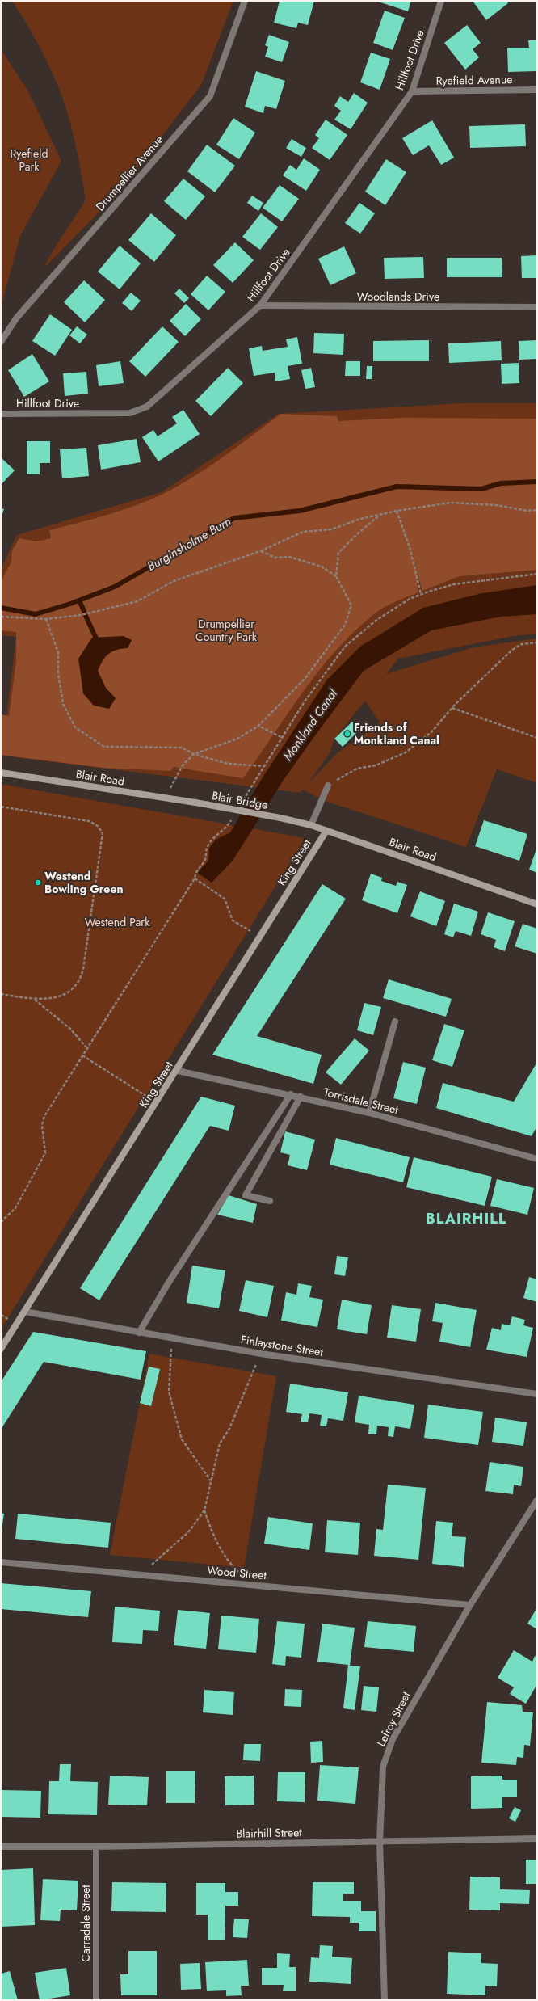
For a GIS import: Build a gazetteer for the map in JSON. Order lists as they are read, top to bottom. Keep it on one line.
{"streets":{"street":["Hillfoot Drive","Ryefield Avenue","Drumpellier Avenue","Woodlands Drive","Blair Road","Blair Bridge","King Street","Torrisdale Street","Finlaystone Street","Wood Street","Lefroy Street","Blairhill Street","Carradale Street"]},"crossings":[["Hillfoot Drive","Ryefield Avenue"],["Hillfoot Drive","Woodlands Drive"],["Blair Road","Blair Bridge"],["Blair Road","King Street"],["King Street","Torrisdale Street"],["King Street","Finlaystone Street"],["Wood Street","Lefroy Street"],["Lefroy Street","Blairhill Street"],["Blairhill Street","Carradale Street"]],"districts":["BLAIRHILL"],"water":["Burginsholme Burn","Monkland Canal"],"parks":["Ryefield Park","Drumpellier Country Park","Westend Park"],"places":["Friends of Monkland Canal","Westend Bowling Green"]}
